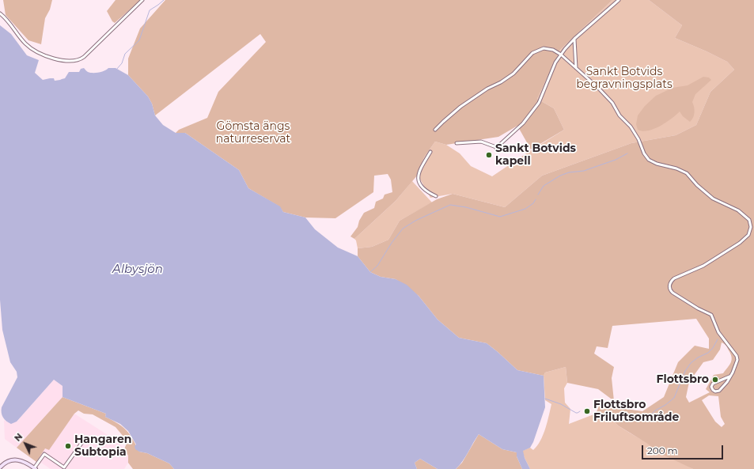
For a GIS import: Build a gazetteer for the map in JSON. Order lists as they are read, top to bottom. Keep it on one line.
{"water":["Albysjön"],"parks":["Sankt Botvids begravningsplats","Gömsta ängs naturreservat"],"places":["Sankt Botvids kapell","Flottsbro","Flottsbro Friluftsområde","Hangaren Subtopia"],"scale_bar":"200 m","north":"top left"}
